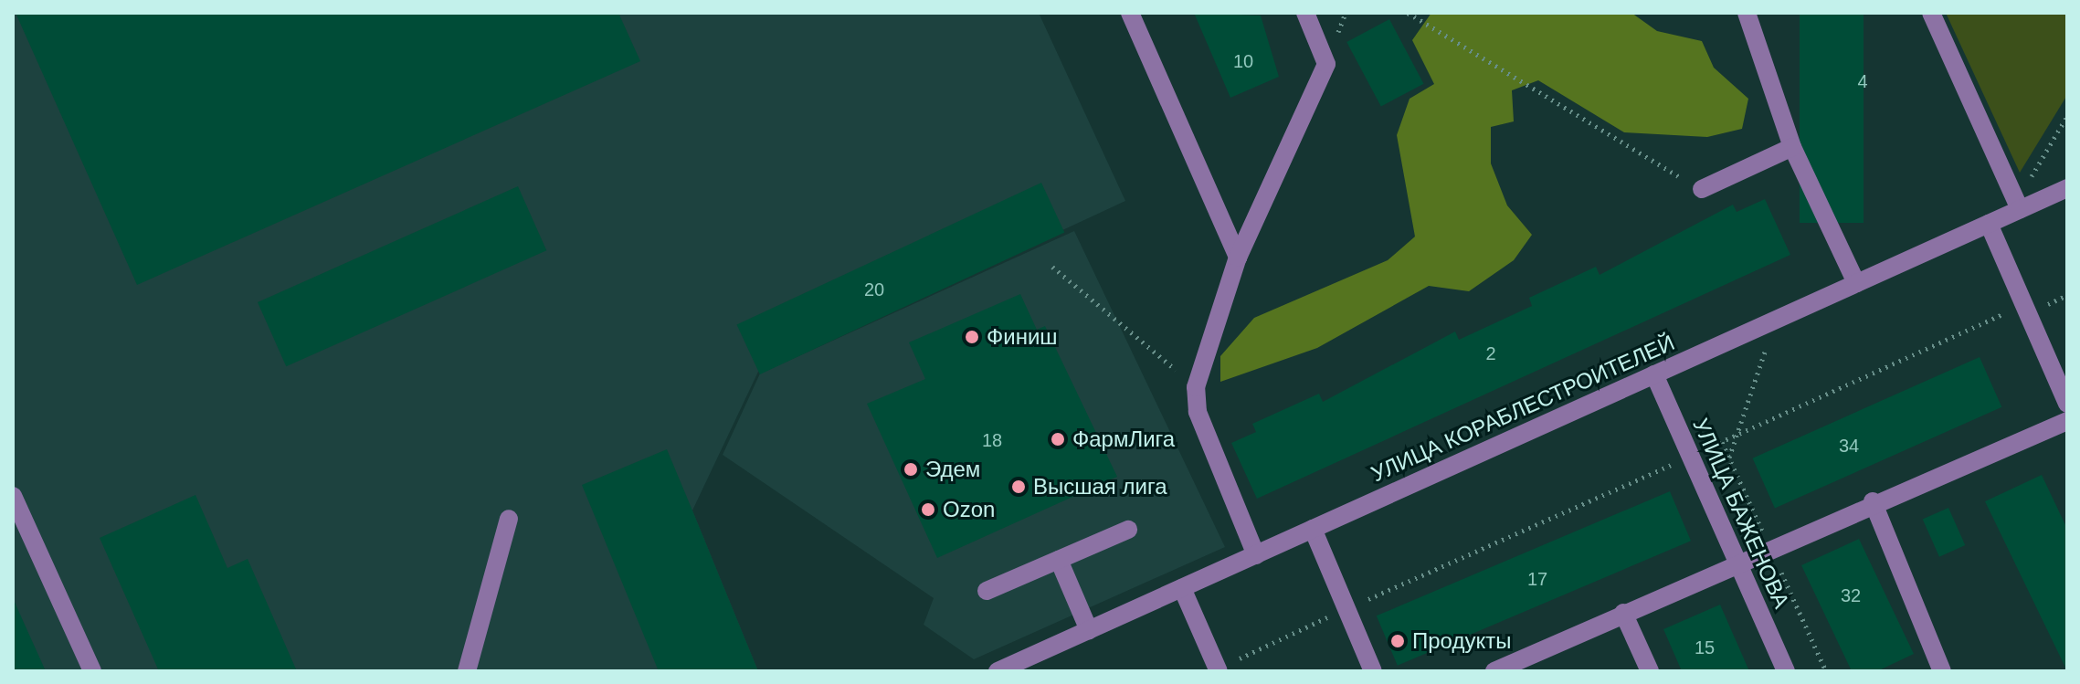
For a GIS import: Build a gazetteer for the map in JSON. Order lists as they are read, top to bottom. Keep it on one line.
{"streets":{"street":["УЛИЦА КОРАБЛЕСТРОИТЕЛЕЙ","УЛИЦА БАЖЕНОВА"]},"crossings":[["УЛИЦА КОРАБЛЕСТРОИТЕЛЕЙ","УЛИЦА БАЖЕНОВА"]],"places":["Финиш","ФармЛига","Эдем","Высшая лига","Ozon","Продукты"],"house_numbers":["10","4","20","2","18","34","17","32","15"]}
